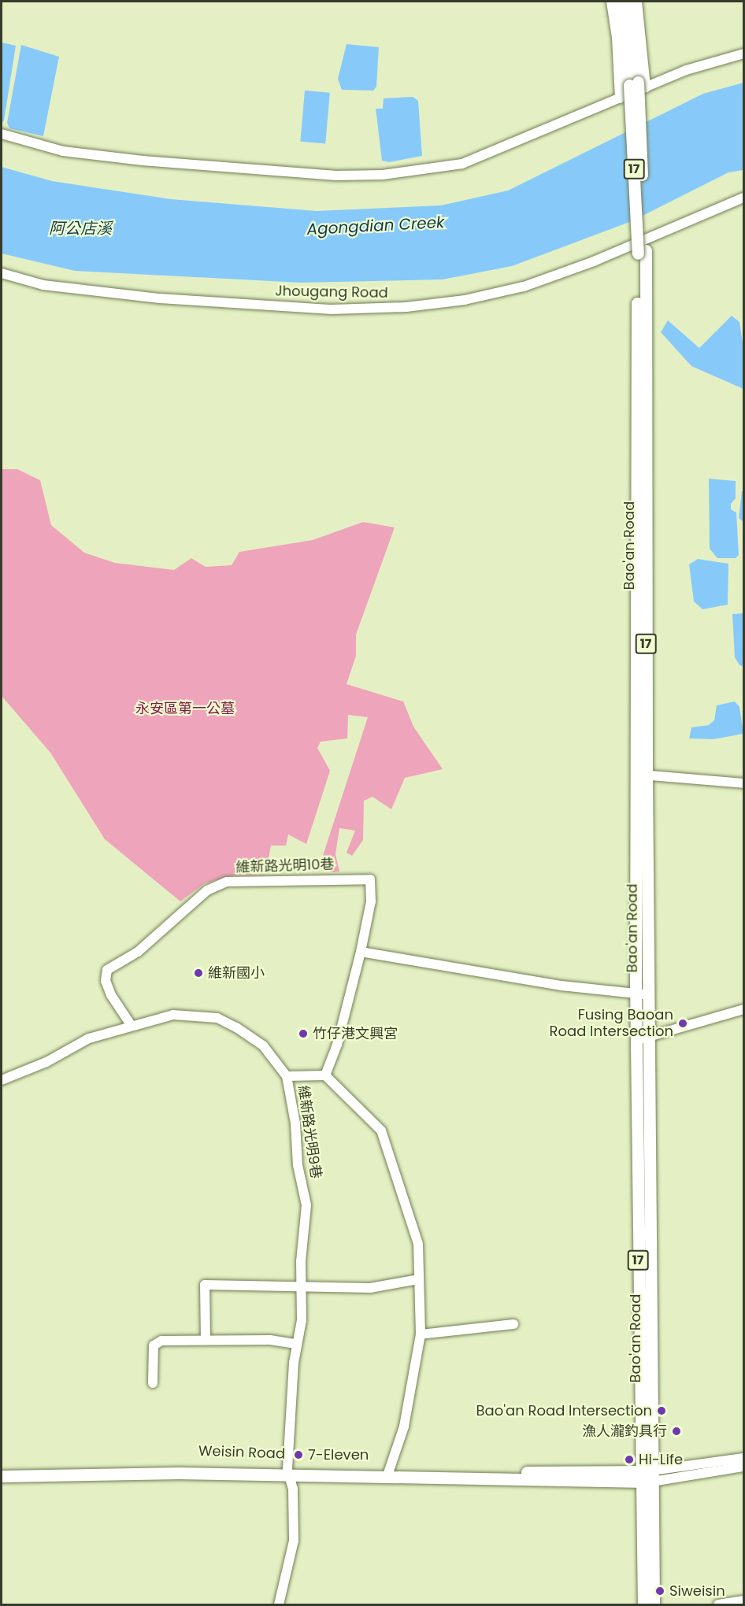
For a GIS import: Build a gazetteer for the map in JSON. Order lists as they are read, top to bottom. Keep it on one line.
{"streets":{"main road":["17","Bao'an Road","Weisin Road"],"street":["Jhougang Road","維新路光明10巷","維新路光明9巷"]},"crossings":[["17","Bao'an Road"],["Bao'an Road","Weisin Road"],["維新路光明10巷","維新路光明9巷"],["維新路光明9巷","Weisin Road"]],"water":["Agongdian Creek","阿公店溪"],"parks":["永安區第一公墓"],"places":["維新國小","Fusing Baoan Road Intersection","竹仔港文興宮","Bao'an Road Intersection","漁人瀧釣具行","7-Eleven","Hi-Life","Siweisin"]}
